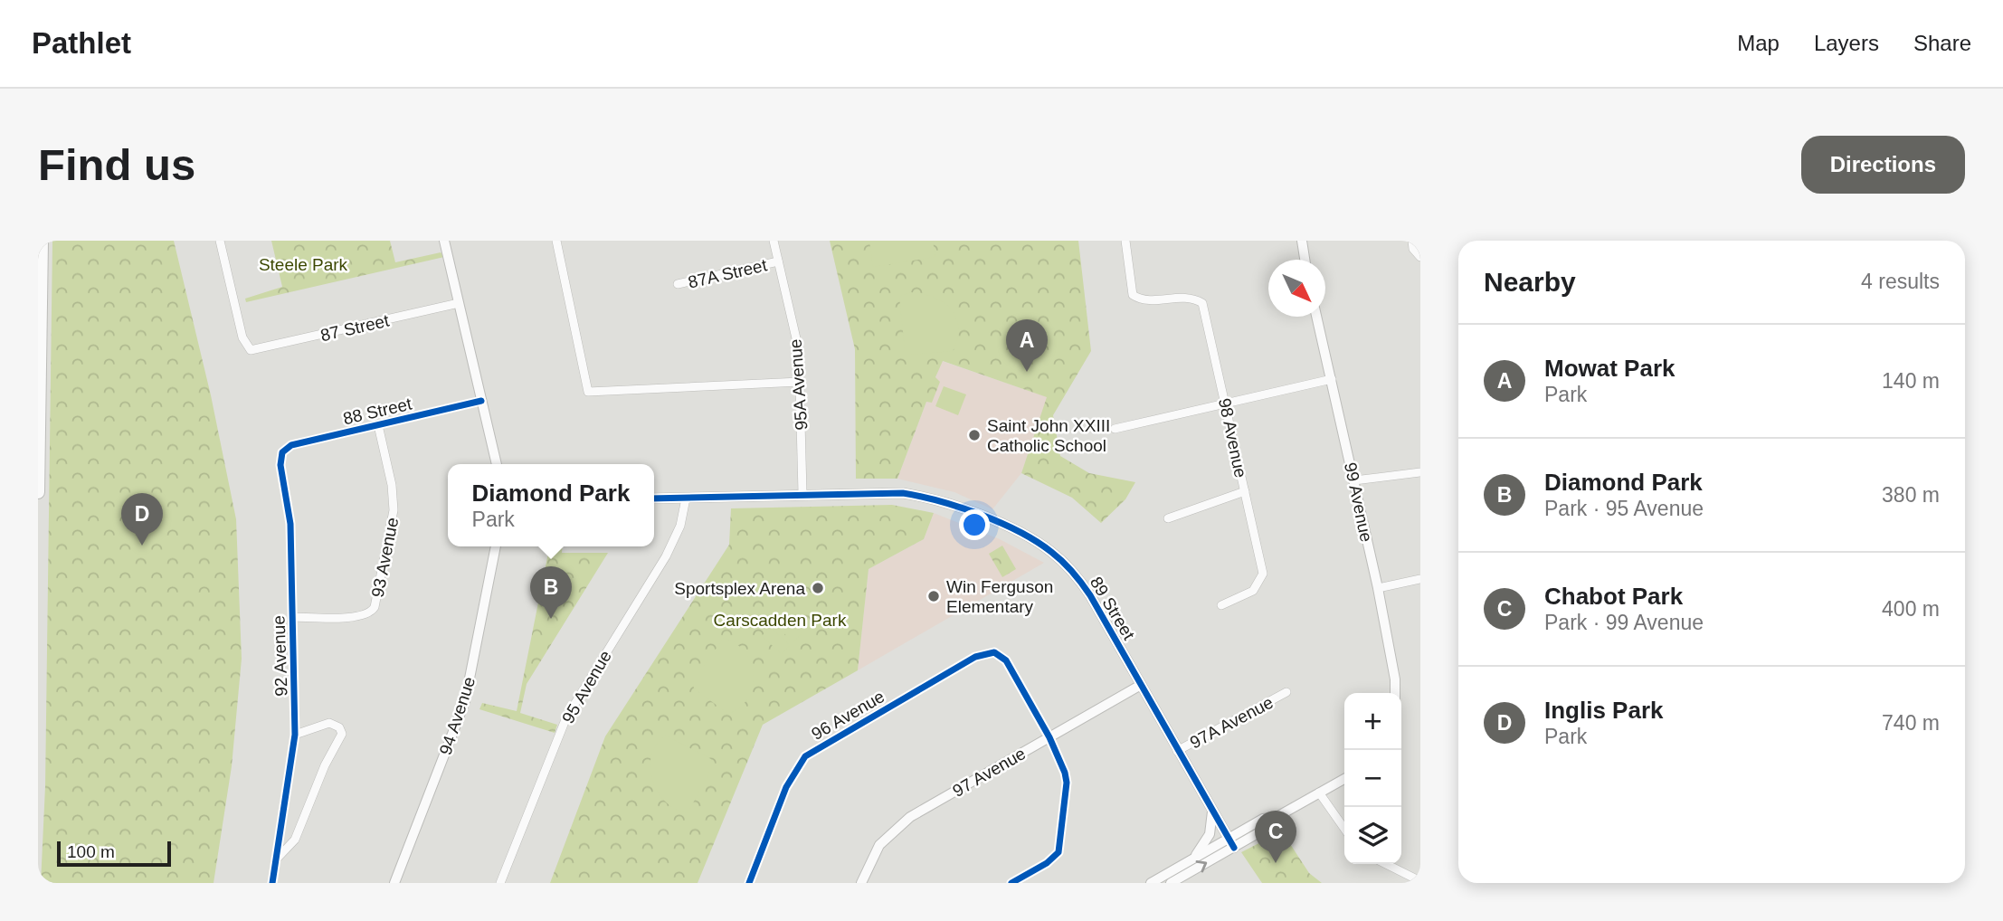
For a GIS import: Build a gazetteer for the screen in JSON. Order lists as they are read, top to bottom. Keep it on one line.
{"streets":{"street":["87A Street","87 Street","95A Avenue","88 Street","98 Avenue","99 Avenue","93 Avenue","89 Street","92 Avenue","95 Avenue","96 Avenue","94 Avenue","97A Avenue","97 Avenue"]},"crossings":[["87A Street","95A Avenue"],["95A Avenue","89 Street"],["88 Street","93 Avenue"],["88 Street","92 Avenue"],["93 Avenue","92 Avenue"],["89 Street","95 Avenue"],["89 Street","97A Avenue"],["89 Street","97 Avenue"],["96 Avenue","97 Avenue"]],"parks":["Steele Park","Carscadden Park"],"places":["Saint John XXIII Catholic School","Sportsplex Arena","Win Ferguson Elementary"],"scale_bar":"100 m","north":"bottom right","page":{"header":"Pathlet","nav":["Map","Layers","Share"],"buttons":"Directions","title":"Find us","heading":["Nearby","4 results"],"pins":["A","D","B","C"],"list":[{"mark":"A","name":"Mowat Park","note":"Park","value":"140 m"},{"mark":"B","name":"Diamond Park","note":"Park · 95 Avenue","value":"380 m"},{"mark":"C","name":"Chabot Park","note":"Park · 99 Avenue","value":"400 m"},{"mark":"D","name":"Inglis Park","note":"Park","value":"740 m"}],"popup":["Diamond Park","Park"],"map_buttons":["+","−"],"scale":"100 m"}}
